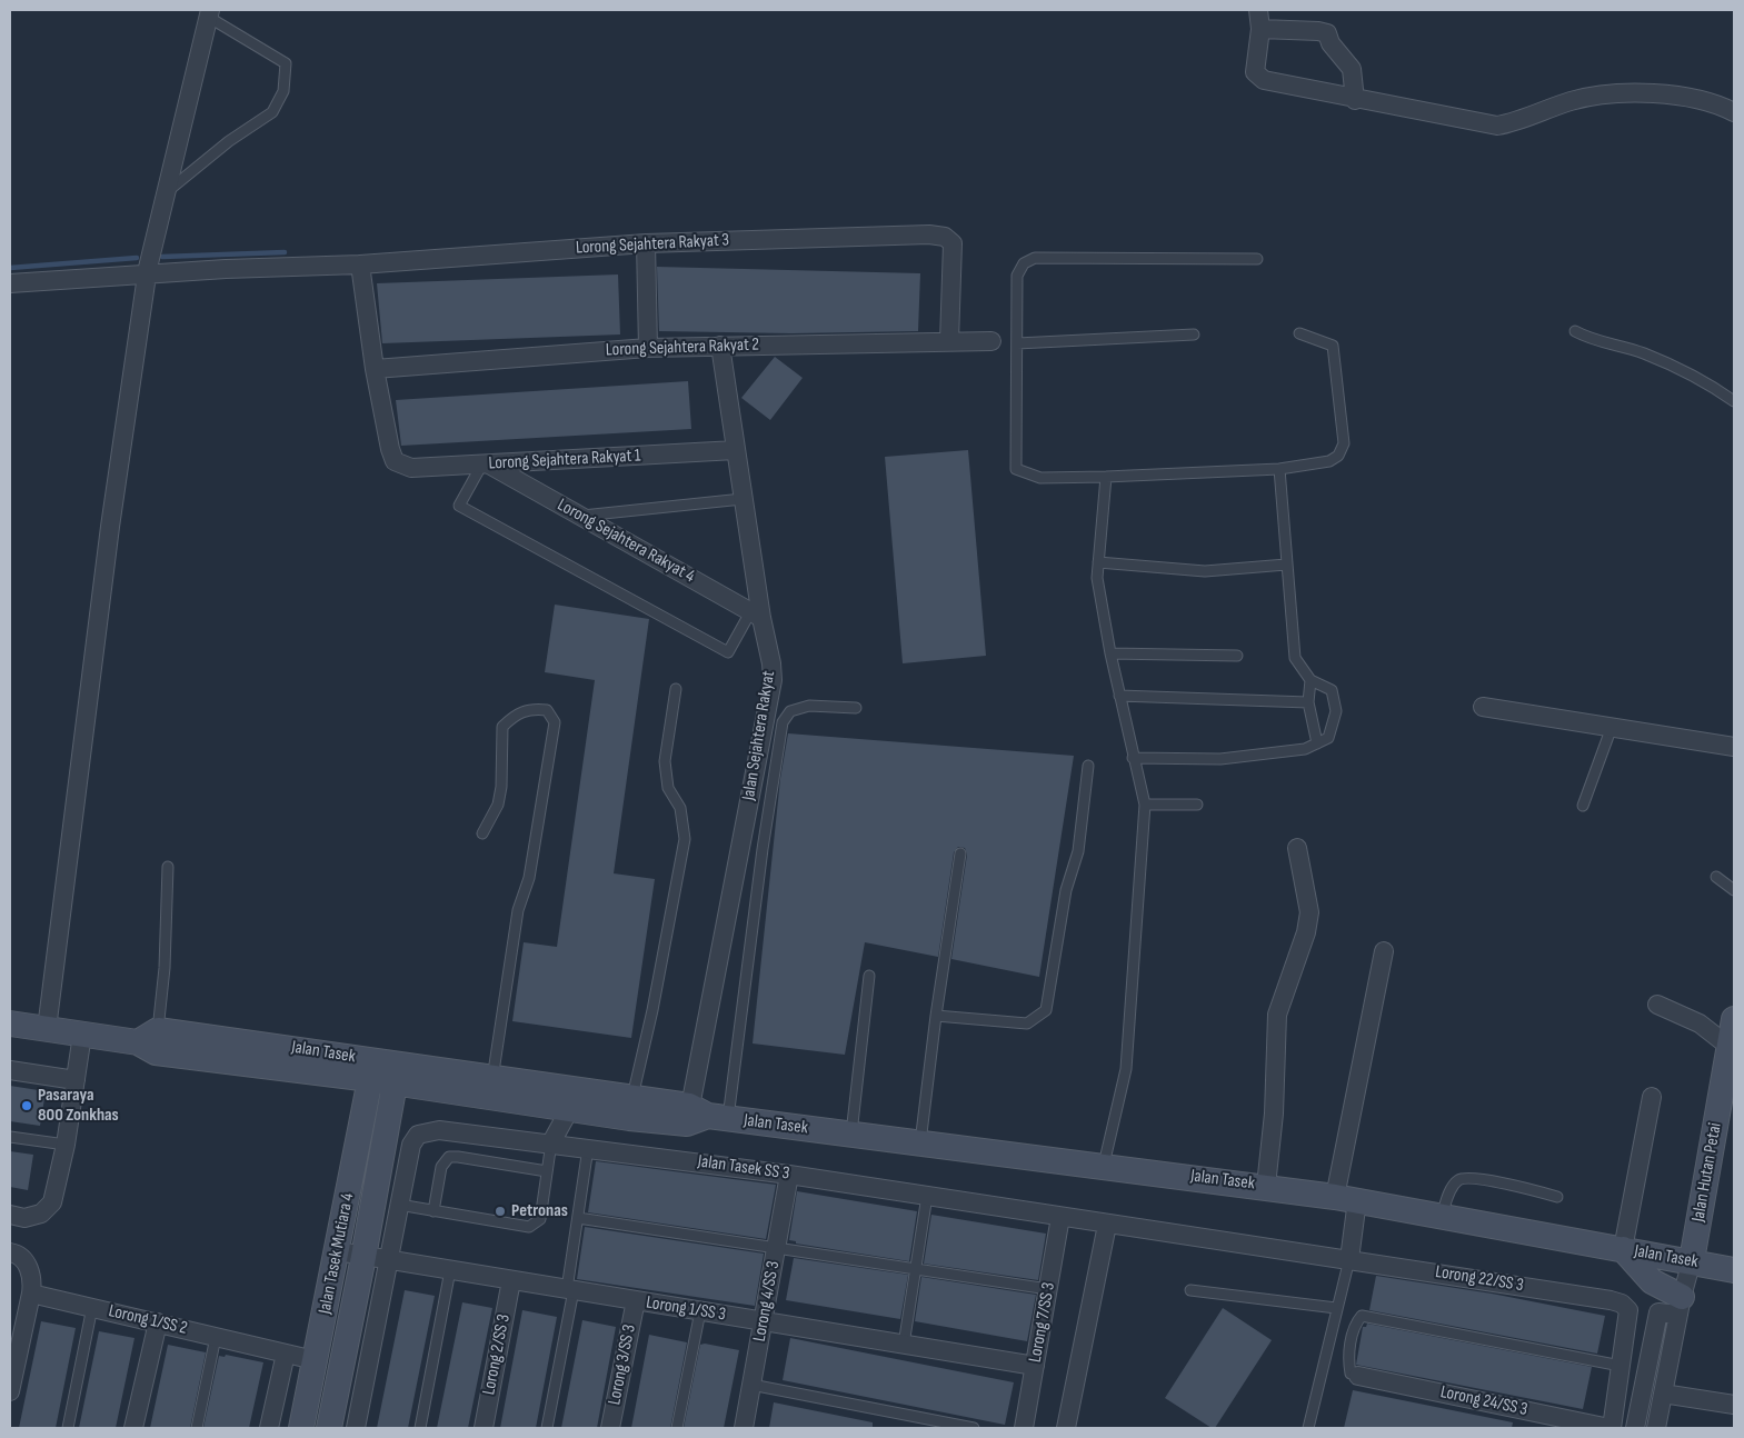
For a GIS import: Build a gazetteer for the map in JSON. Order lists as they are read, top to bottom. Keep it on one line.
{"streets":{"main road":["Jalan Tasek","Jalan Hutan Petai","Jalan Tasek Mutiara 4"],"street":["Lorong Sejahtera Rakyat 3","Lorong Sejahtera Rakyat 2","Lorong Sejahtera Rakyat 1","Lorong Sejahtera Rakyat 4","Jalan Sejahtera Rakyat","Jalan Tasek SS 3","Lorong 22/SS 3","Lorong 4/SS 3","Lorong 1/SS 3","Lorong 1/SS 2","Lorong 7/SS 3","Lorong 2/SS 3","Lorong 3/SS 3","Lorong 24/SS 3"]},"crossings":[["Lorong Sejahtera Rakyat 3","Lorong Sejahtera Rakyat 2"],["Lorong Sejahtera Rakyat 2","Lorong Sejahtera Rakyat 1"],["Lorong Sejahtera Rakyat 2","Jalan Sejahtera Rakyat"],["Lorong Sejahtera Rakyat 1","Lorong Sejahtera Rakyat 4"],["Lorong Sejahtera Rakyat 1","Jalan Sejahtera Rakyat"],["Lorong Sejahtera Rakyat 4","Jalan Sejahtera Rakyat"],["Jalan Sejahtera Rakyat","Jalan Tasek"],["Jalan Tasek","Jalan Hutan Petai"],["Jalan Tasek","Jalan Tasek Mutiara 4"],["Jalan Tasek SS 3","Lorong 22/SS 3"],["Jalan Tasek SS 3","Lorong 4/SS 3"],["Jalan Tasek SS 3","Lorong 7/SS 3"],["Jalan Tasek Mutiara 4","Lorong 1/SS 3"],["Jalan Tasek Mutiara 4","Lorong 1/SS 2"],["Lorong 4/SS 3","Lorong 1/SS 3"],["Lorong 1/SS 3","Lorong 7/SS 3"],["Lorong 1/SS 3","Lorong 2/SS 3"],["Lorong 1/SS 3","Lorong 3/SS 3"]],"places":["Pasaraya 800 Zonkhas","Petronas"]}
